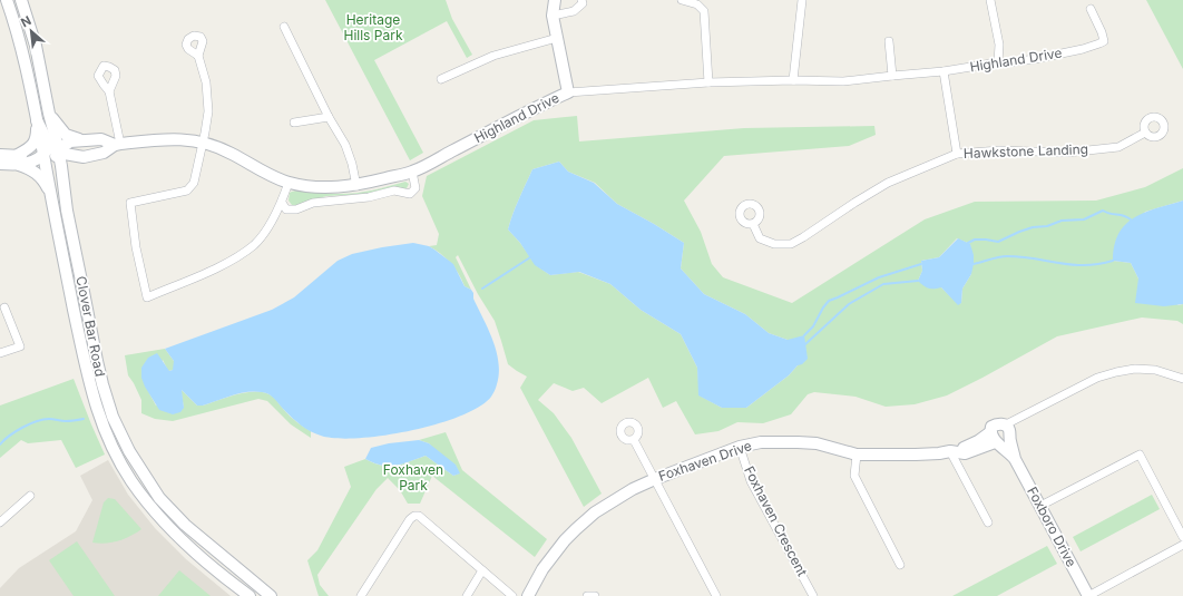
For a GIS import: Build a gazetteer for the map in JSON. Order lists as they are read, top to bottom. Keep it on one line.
{"streets":{"main road":["Highland Drive","Clover Bar Road","Foxhaven Drive","Foxboro Drive"],"street":["Hawkstone Landing","Foxhaven Crescent"]},"crossings":[["Highland Drive","Hawkstone Landing"],["Highland Drive","Clover Bar Road"],["Foxhaven Drive","Foxhaven Crescent"],["Foxhaven Drive","Foxboro Drive"]],"parks":["Heritage Hills Park","Foxhaven Park"],"north":"top left"}
